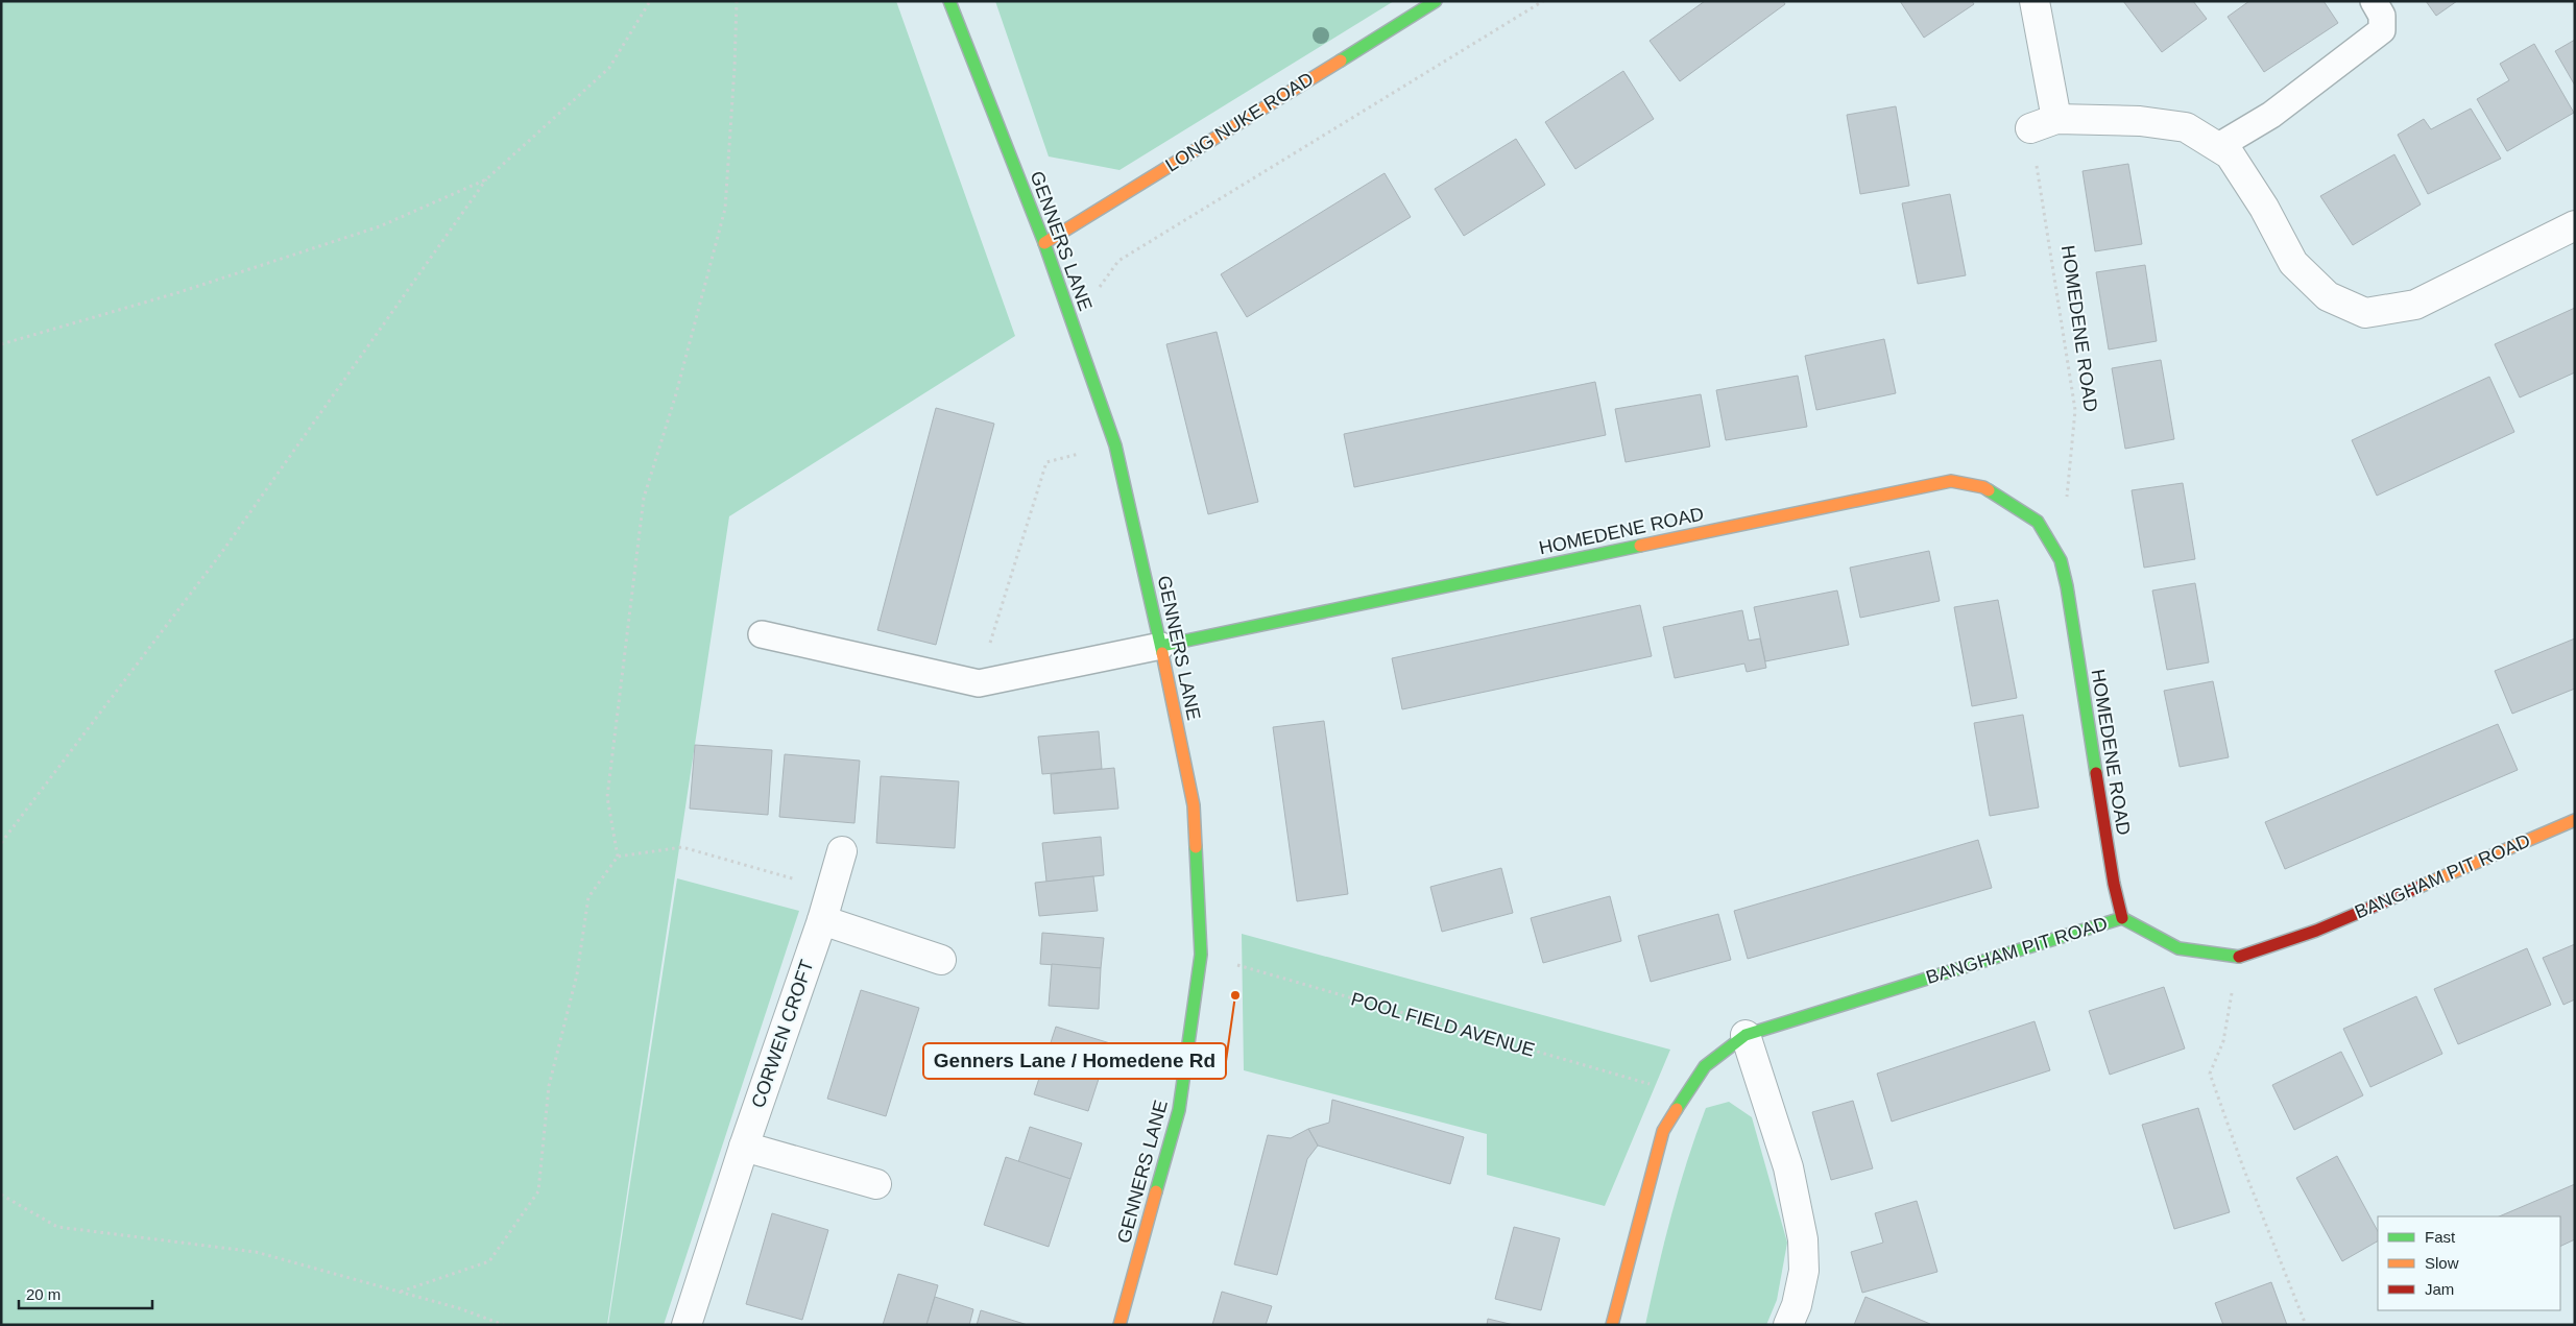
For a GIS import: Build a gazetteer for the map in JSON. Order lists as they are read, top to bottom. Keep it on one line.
{"streets":{"street":["LONG NUKE ROAD","GENNERS LANE","HOMEDENE ROAD","BANGHAM PIT ROAD","CORWEN CROFT"],"path":["POOL FIELD AVENUE"]},"crossings":[["LONG NUKE ROAD","GENNERS LANE"],["GENNERS LANE","HOMEDENE ROAD"],["GENNERS LANE","POOL FIELD AVENUE"],["HOMEDENE ROAD","BANGHAM PIT ROAD"],["BANGHAM PIT ROAD","POOL FIELD AVENUE"]],"places":["Genners Lane / Homedene Rd"],"legend":["Fast","Slow","Jam"],"scale_bar":"20 m"}
